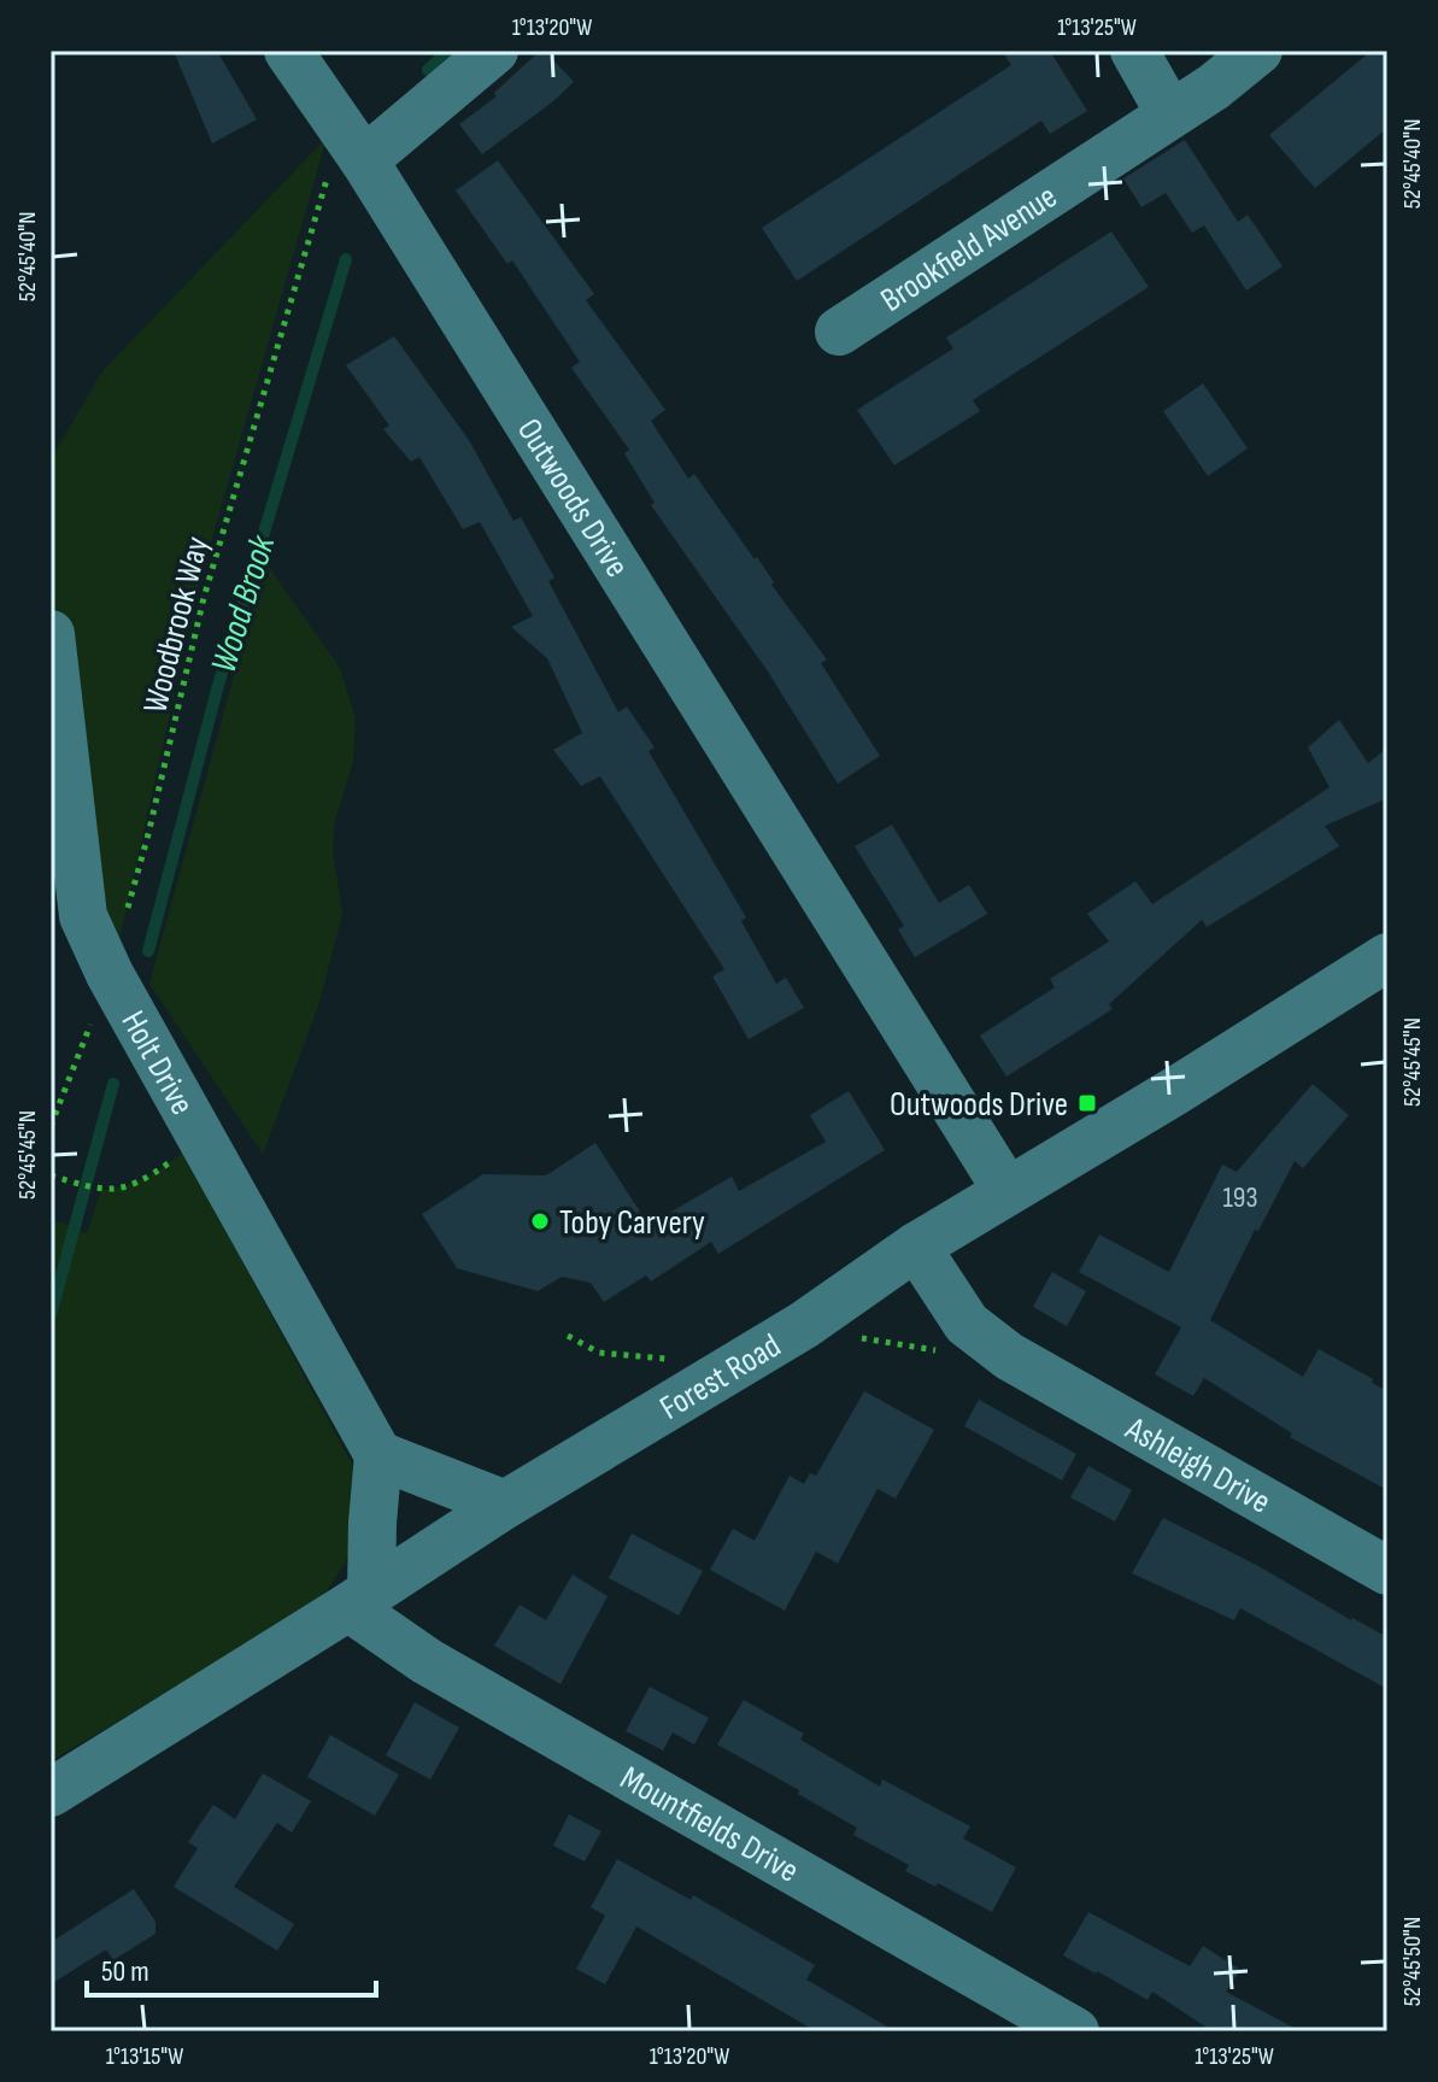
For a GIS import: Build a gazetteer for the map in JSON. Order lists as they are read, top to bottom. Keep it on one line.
{"streets":{"street":["Brookfield Avenue","Outwoods Drive","Holt Drive","Forest Road","Ashleigh Drive","Mountfields Drive"],"path":["Woodbrook Way"]},"crossings":[["Outwoods Drive","Woodbrook Way"],["Outwoods Drive","Forest Road"],["Woodbrook Way","Holt Drive"],["Forest Road","Ashleigh Drive"],["Forest Road","Mountfields Drive"]],"water":["Wood Brook"],"places":{"transit":["Outwoods Drive"],"other":["Toby Carvery"]},"house_numbers":["193"],"scale_bar":"50 m","coordinates":["1°13'20\"W","1°13'25\"W","52°45'40\"N","52°45'45\"N","52°45'50\"N","1°13'15\"W"]}
